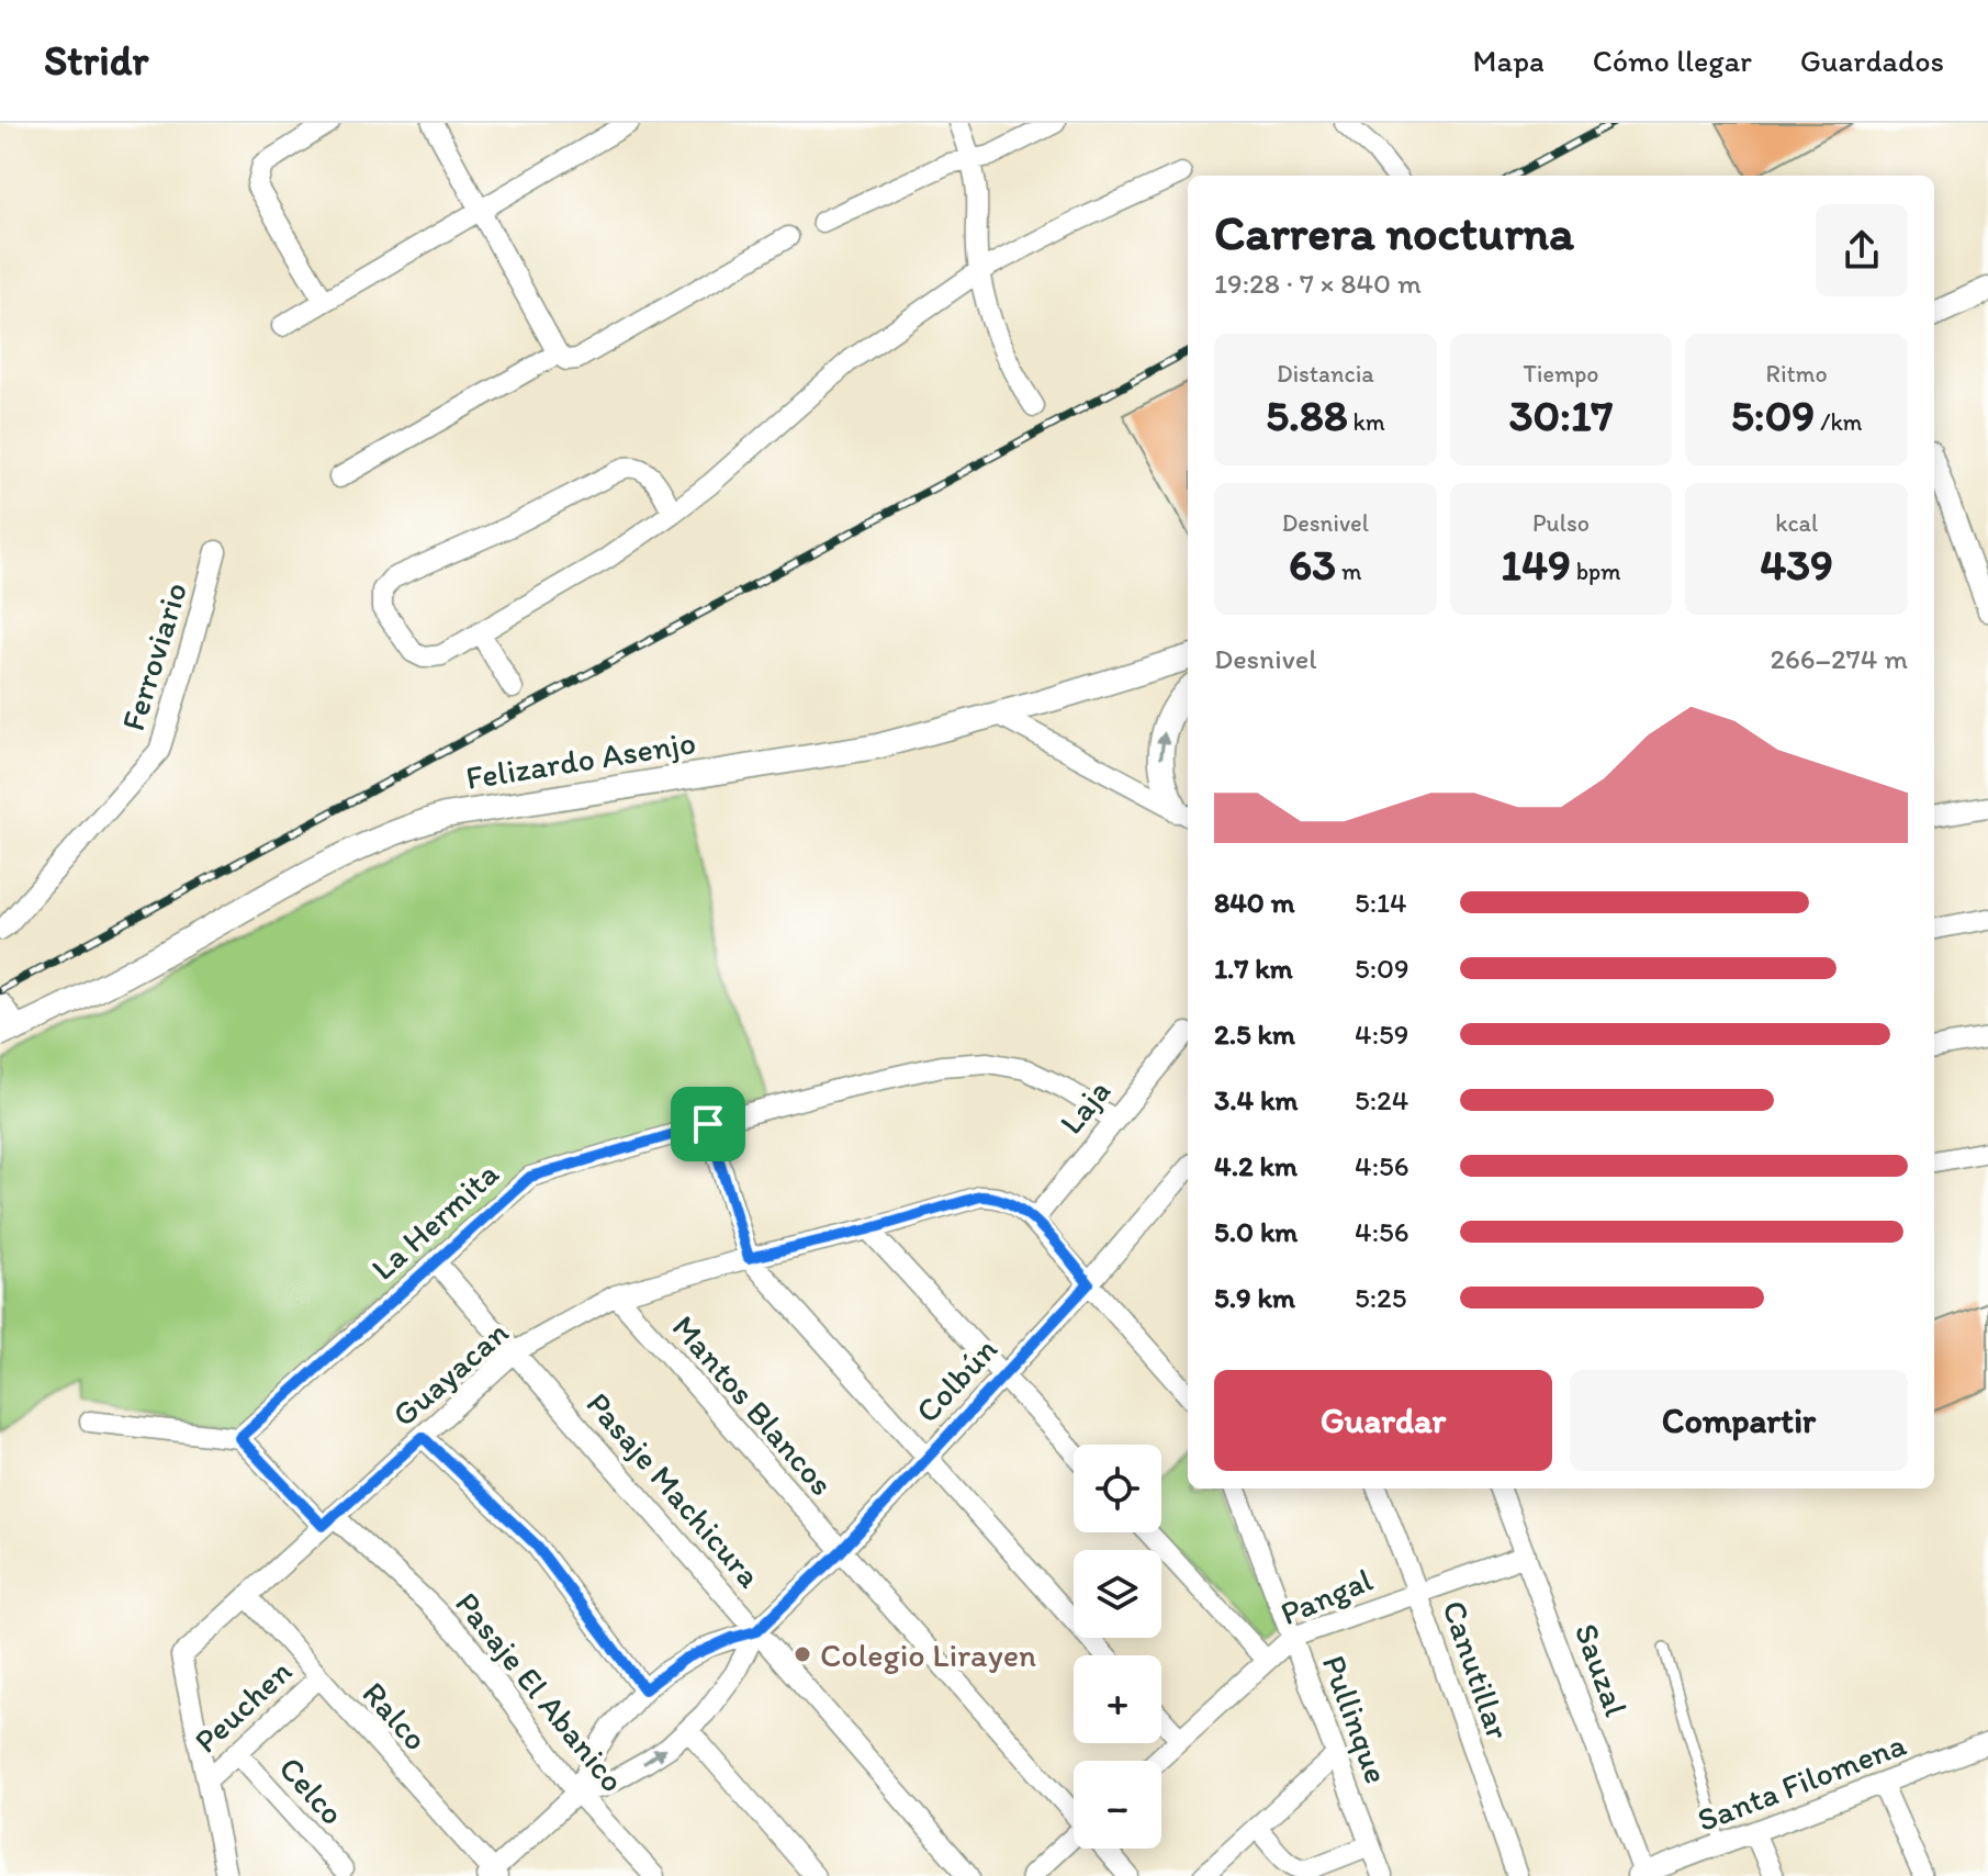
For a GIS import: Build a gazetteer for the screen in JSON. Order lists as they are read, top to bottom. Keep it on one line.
{"streets":{"street":["Ferroviario","Felizardo Asenjo","Laja","La Hermita","Guayacan","Colbún","Mantos Blancos","Pasaje Machicura","Pangal","Canutillar","Sauzal","Pasaje El Abanico","Peuchen","Ralco","Pullinque","Santa Filomena","Celco"]},"crossings":[["Laja","La Hermita"],["Laja","Guayacan"],["La Hermita","Pasaje Machicura"],["Guayacan","Mantos Blancos"],["Guayacan","Pasaje Machicura"],["Guayacan","Pasaje El Abanico"],["Guayacan","Peuchen"],["Guayacan","Ralco"],["Colbún","Mantos Blancos"],["Colbún","Pasaje Machicura"],["Colbún","Pasaje El Abanico"],["Colbún","Ralco"],["Pangal","Canutillar"],["Pangal","Sauzal"],["Pangal","Pullinque"],["Sauzal","Santa Filomena"],["Peuchen","Ralco"],["Peuchen","Celco"]],"places":["Colegio Lirayen"],"page":{"header":"Stridr","nav":["Mapa","Cómo llegar","Guardados"],"heading":["Carrera nocturna","19:28 · 7 × 840 m"],"stats":[["Distancia","5.88 km"],["Tiempo","30:17"],["Ritmo","5:09 /km"],["Desnivel","63 m"],["Pulso","149 bpm"],["kcal","439"]],"chart":["Desnivel","266–274 m"],"list":[{"name":"840 m","note":"5:14"},{"name":"1.7 km","note":"5:09"},{"name":"2.5 km","note":"4:59"},{"name":"3.4 km","note":"5:24"},{"name":"4.2 km","note":"4:56"},{"name":"5.0 km","note":"4:56"},{"name":"5.9 km","note":"5:25"}],"buttons":["Guardar","Compartir"],"map_buttons":["+","−"]}}
